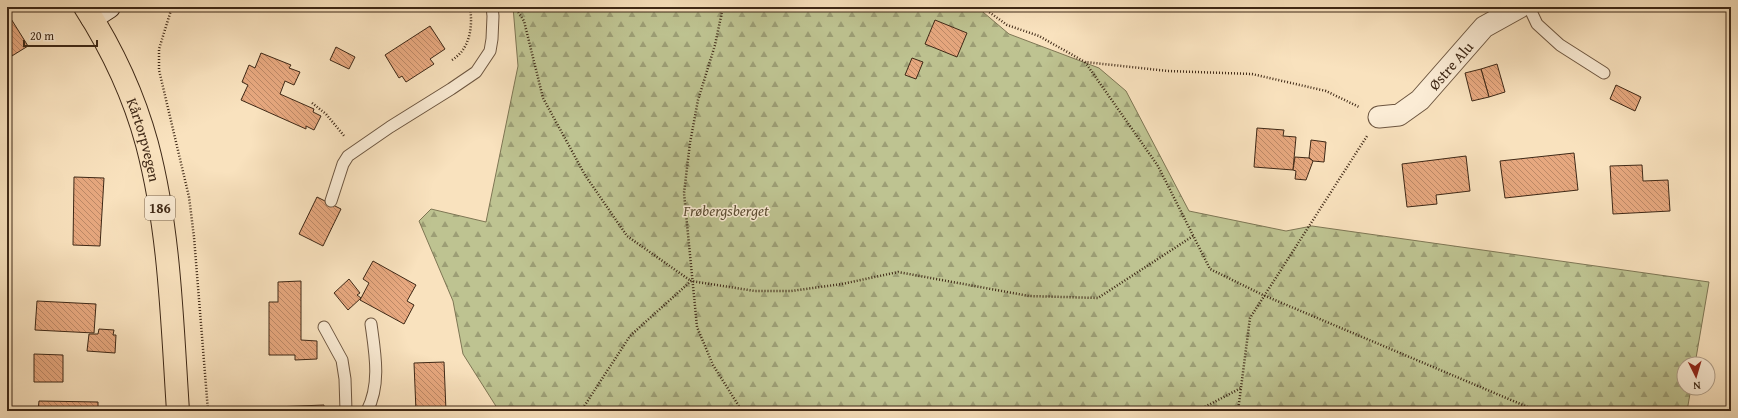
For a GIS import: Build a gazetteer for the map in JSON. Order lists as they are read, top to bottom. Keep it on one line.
{"streets":{"main road":["Kårtorpvegen","186"],"street":["Østre Alu"]},"parks":["Frøbergsberget"],"scale_bar":"20 m","north":"bottom"}
